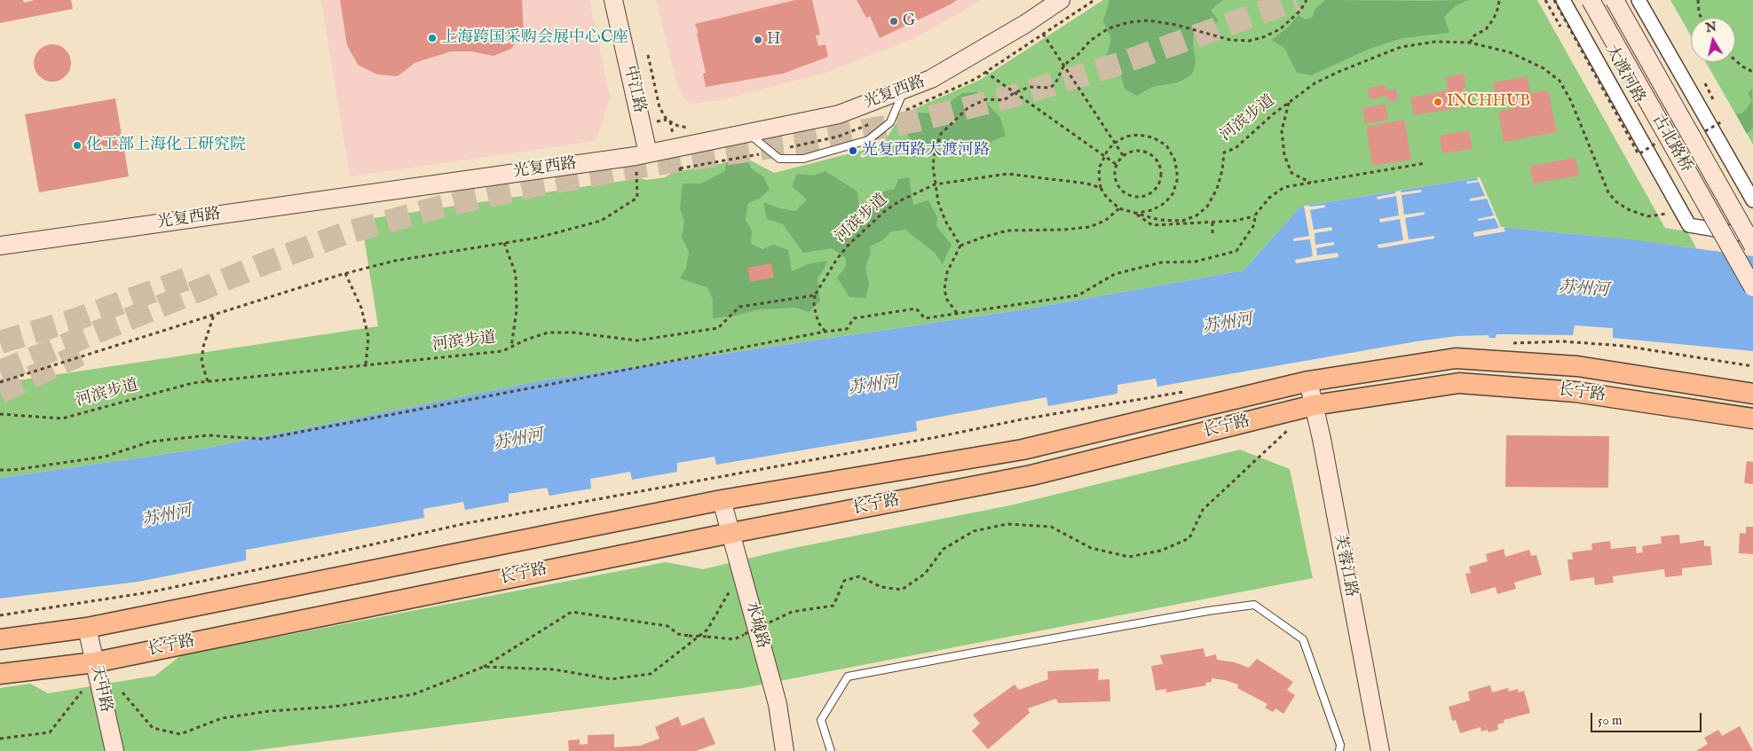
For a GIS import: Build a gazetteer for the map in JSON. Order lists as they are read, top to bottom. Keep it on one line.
{"streets":{"main road":["长宁路"],"street":["大渡河路","中江路","光复西路","古北路桥","芙蓉江路","水城路","天中路"],"path":["河滨步道"]},"crossings":[["大渡河路","河滨步道"],["中江路","光复西路"],["长宁路","芙蓉江路"],["长宁路","水城路"],["长宁路","天中路"]],"water":["苏州河"],"places":["G","上海跨国采购会展中心C座","H","INCHHUB","化工部上海化工研究院","光复西路大渡河路"],"scale_bar":"50 m","north":"top"}
